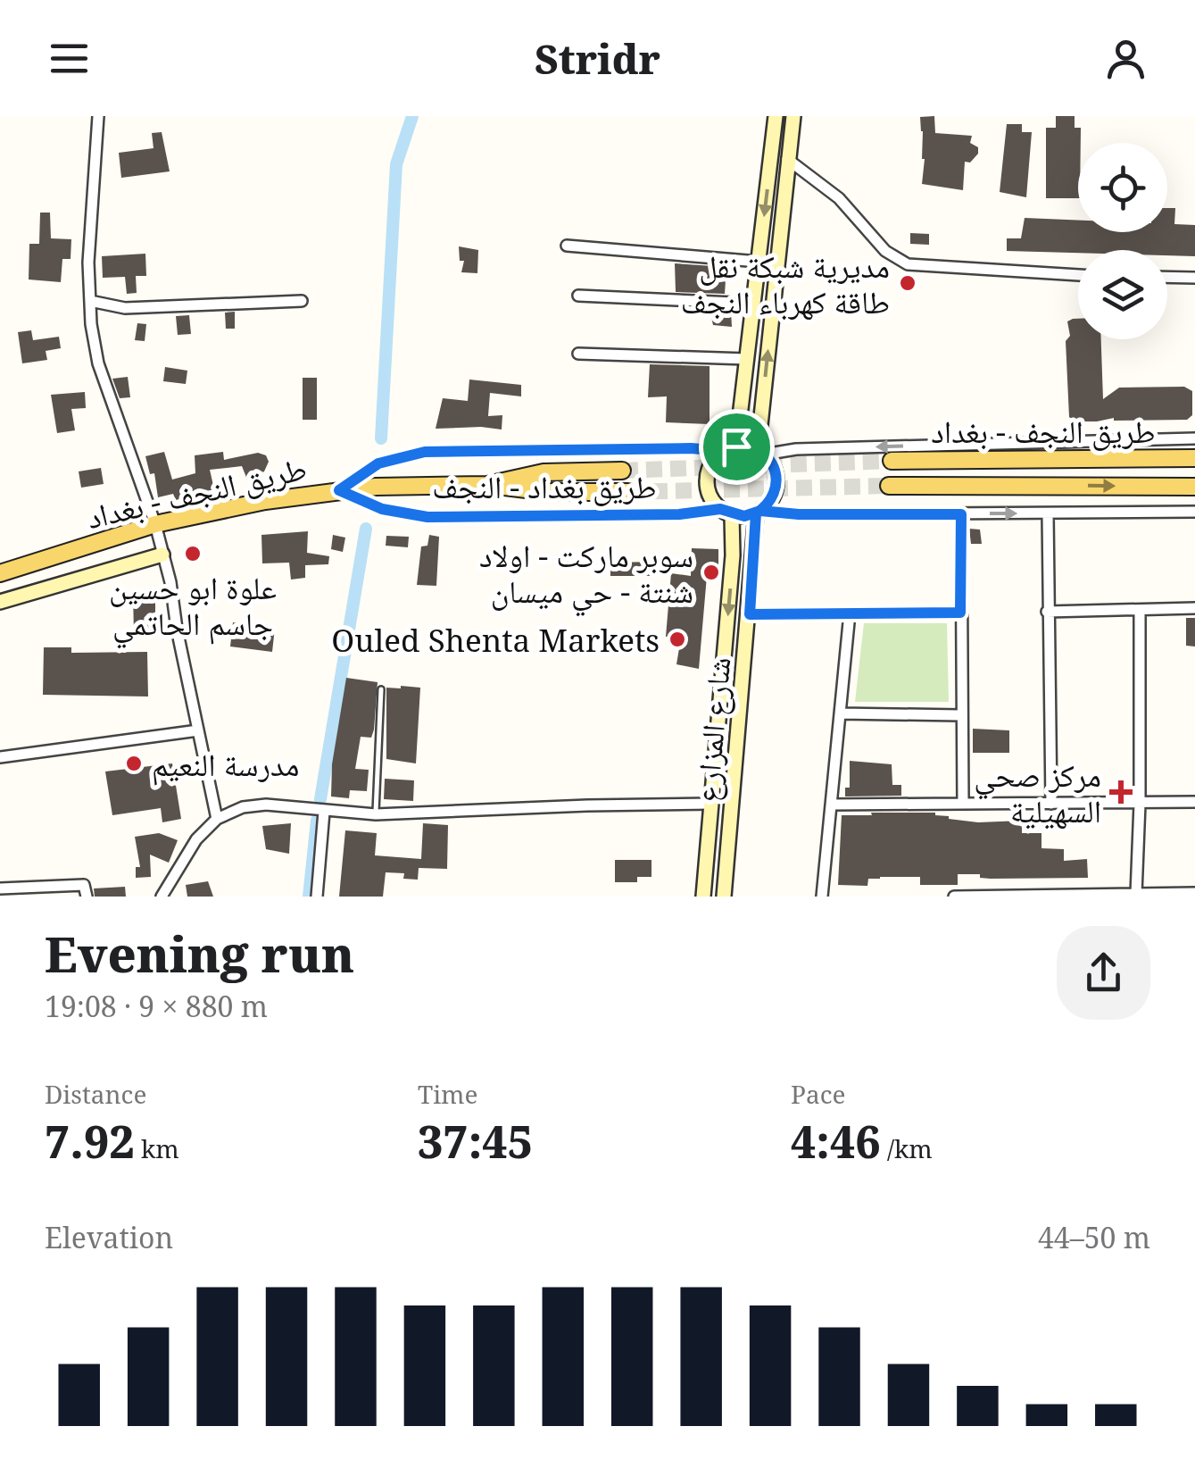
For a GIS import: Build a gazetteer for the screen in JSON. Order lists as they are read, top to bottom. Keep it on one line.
{"streets":{"main road":["طريق النجف - بغداد","طريق بغداد - النجف"],"street":["شارع المزارع"]},"crossings":[["طريق النجف - بغداد","طريق بغداد - النجف"],["طريق بغداد - النجف","شارع المزارع"]],"places":{"other":["مديرية شبكة نقل طاقة كهرباء النجف","علوة ابو حسين جاسم الحاتمي","سوبر ماركت - اولاد شنتة - حي ميسان","Ouled Shenta Markets","مدرسة النعيم"],"health":["مركز صحي السهيلية"]},"page":{"header":"Stridr","heading":["Evening run","19:08 · 9 × 880 m"],"stats":[["Distance","7.92 km"],["Time","37:45"],["Pace","4:46 /km"]],"chart":["Elevation","44–50 m"]}}
